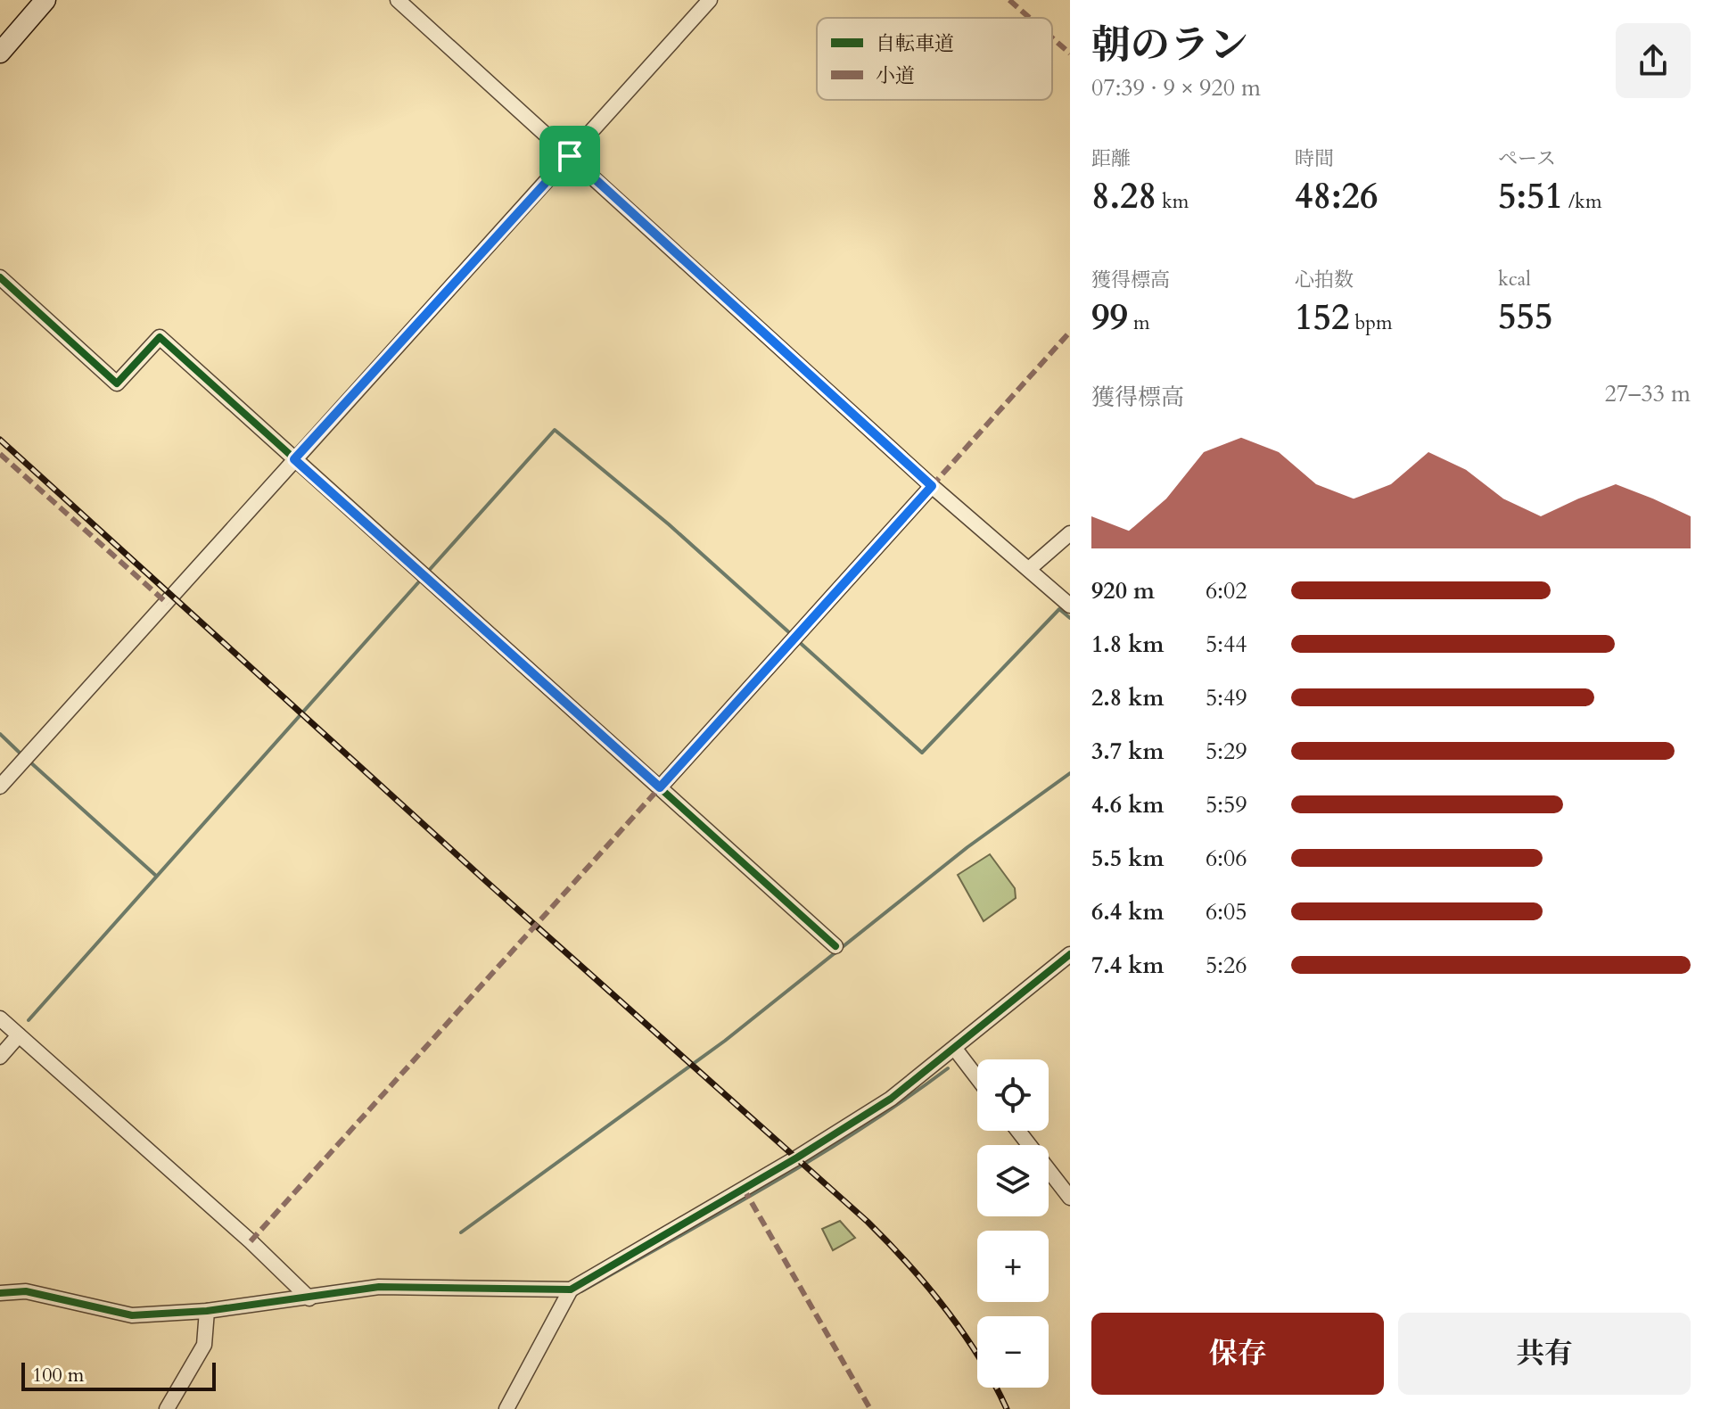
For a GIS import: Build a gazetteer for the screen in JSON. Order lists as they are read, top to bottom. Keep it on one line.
{"legend":["自転車道","小道"],"scale_bar":"100 m","page":{"heading":["朝のラン","07:39 · 9 × 920 m"],"stats":[["距離","8.28 km"],["時間","48:26"],["ペース","5:51 /km"],["獲得標高","99 m"],["心拍数","152 bpm"],["kcal","555"]],"chart":["獲得標高","27–33 m"],"list":[{"name":"920 m","note":"6:02"},{"name":"1.8 km","note":"5:44"},{"name":"2.8 km","note":"5:49"},{"name":"3.7 km","note":"5:29"},{"name":"4.6 km","note":"5:59"},{"name":"5.5 km","note":"6:06"},{"name":"6.4 km","note":"6:05"},{"name":"7.4 km","note":"5:26"}],"map_buttons":["+","−"],"buttons":["保存","共有"],"scale":"100 m"}}
